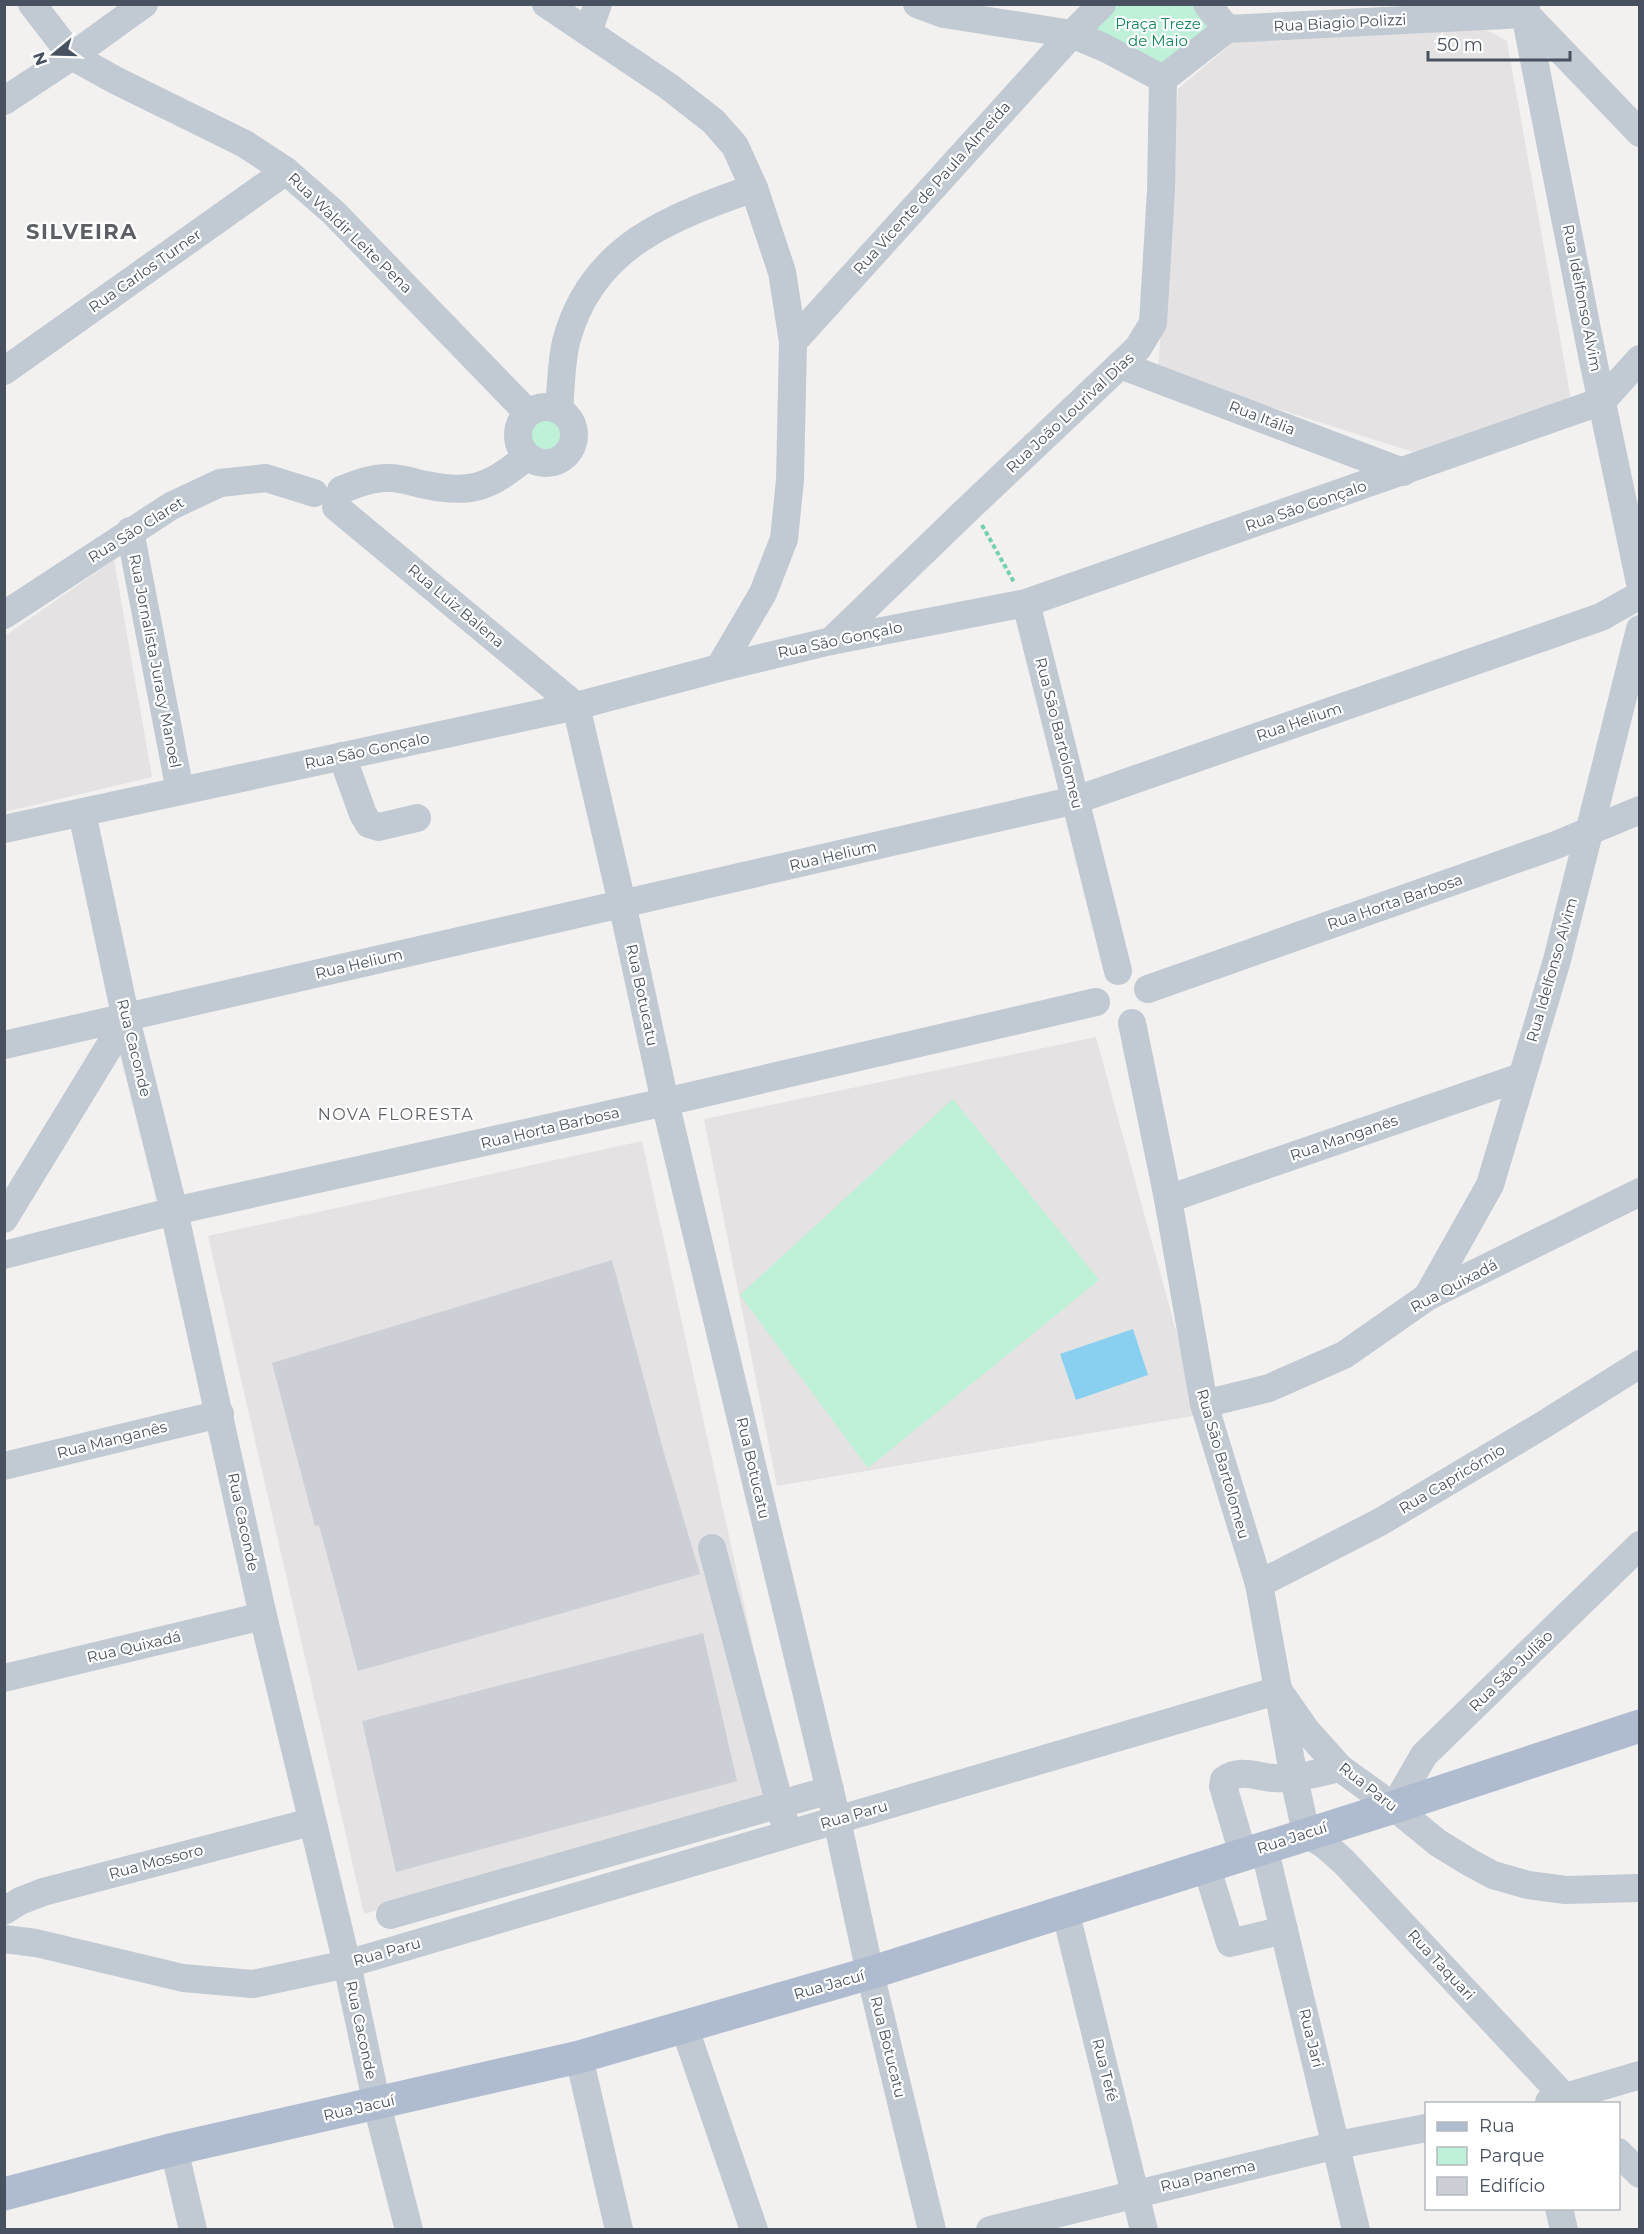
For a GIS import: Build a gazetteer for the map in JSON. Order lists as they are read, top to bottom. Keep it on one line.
{"streets":{"main road":["Rua Jacuí"],"street":["Rua Biagio Polizzi","Rua Vicente de Paula Almeida","Rua Waldir Leite Pena","Rua Carlos Turner","Rua Idelfonso Alvim","Rua João Lourival Dias","Rua Itália","Rua São Gonçalo","Rua São Claret","Rua Luiz Balena","Rua Jornalista Juracy Manoel","Rua Helium","Rua São Bartolomeu","Rua Horta Barbosa","Rua Botucatu","Rua Caconde","Rua Manganês","Rua Quixadá","Rua Capricórnio","Rua São Julião","Rua Paru","Rua Mossoro","Rua Taquari","Rua Jari","Rua Tefé","Rua Panema"]},"crossings":[["Rua Biagio Polizzi","Rua Idelfonso Alvim"],["Rua Waldir Leite Pena","Rua Carlos Turner"],["Rua Idelfonso Alvim","Rua São Gonçalo"],["Rua Idelfonso Alvim","Rua Horta Barbosa"],["Rua Idelfonso Alvim","Rua Manganês"],["Rua Idelfonso Alvim","Rua Quixadá"],["Rua João Lourival Dias","Rua Itália"],["Rua João Lourival Dias","Rua São Gonçalo"],["Rua Itália","Rua São Gonçalo"],["Rua São Gonçalo","Rua Luiz Balena"],["Rua São Gonçalo","Rua Jornalista Juracy Manoel"],["Rua São Gonçalo","Rua São Bartolomeu"],["Rua São Gonçalo","Rua Botucatu"],["Rua São Gonçalo","Rua Caconde"],["Rua São Claret","Rua Luiz Balena"],["Rua São Claret","Rua Jornalista Juracy Manoel"],["Rua Luiz Balena","Rua Botucatu"],["Rua Helium","Rua São Bartolomeu"],["Rua Helium","Rua Botucatu"],["Rua Helium","Rua Caconde"],["Rua São Bartolomeu","Rua Horta Barbosa"],["Rua São Bartolomeu","Rua Manganês"],["Rua São Bartolomeu","Rua Quixadá"],["Rua São Bartolomeu","Rua Capricórnio"],["Rua São Bartolomeu","Rua Paru"],["Rua São Bartolomeu","Rua Jacuí"],["Rua São Bartolomeu","Rua Taquari"],["Rua São Bartolomeu","Rua Jari"],["Rua Horta Barbosa","Rua Botucatu"],["Rua Horta Barbosa","Rua Caconde"],["Rua Botucatu","Rua Paru"],["Rua Botucatu","Rua Jacuí"],["Rua Caconde","Rua Manganês"],["Rua Caconde","Rua Quixadá"],["Rua Caconde","Rua Paru"],["Rua Caconde","Rua Jacuí"],["Rua Caconde","Rua Mossoro"],["Rua São Julião","Rua Paru"],["Rua São Julião","Rua Jacuí"],["Rua Paru","Rua Jacuí"],["Rua Jacuí","Rua Taquari"],["Rua Jacuí","Rua Jari"],["Rua Jacuí","Rua Tefé"],["Rua Jari","Rua Panema"],["Rua Tefé","Rua Panema"]],"districts":["SILVEIRA","NOVA FLORESTA"],"parks":["Praça Treze de Maio"],"legend":["Rua","Parque","Edifício"],"scale_bar":"50 m","north":"left"}
